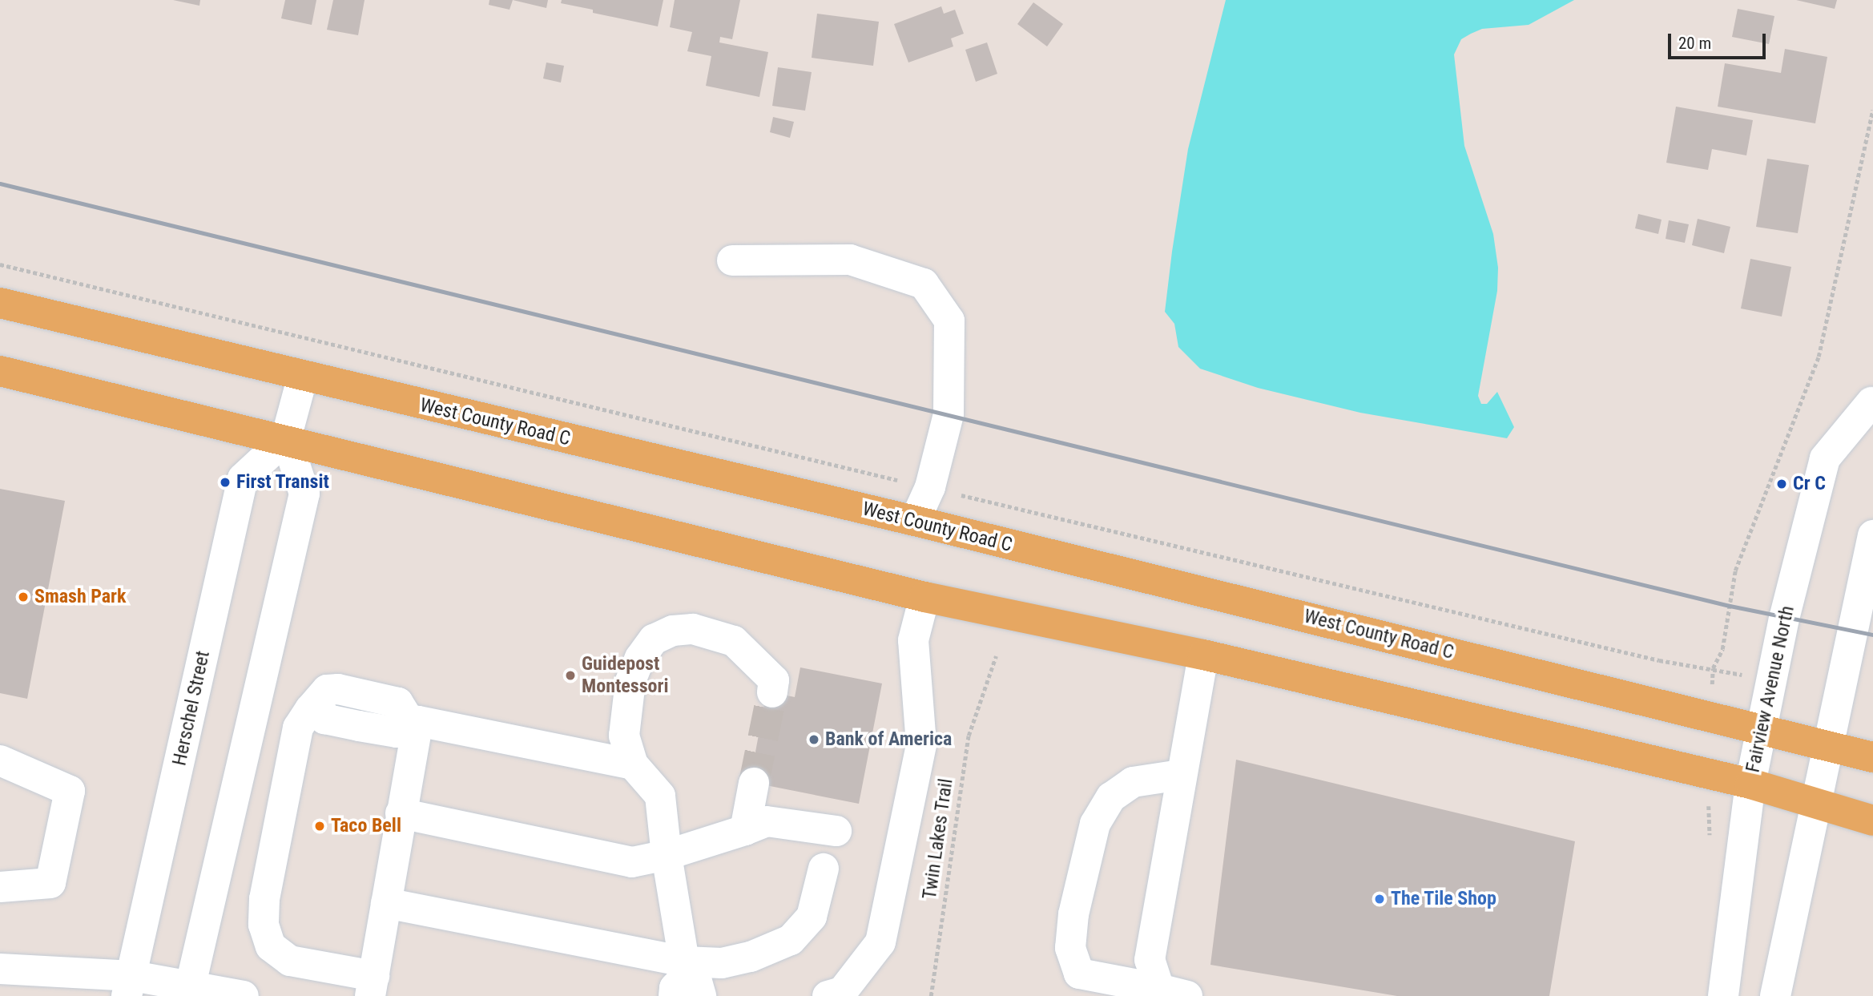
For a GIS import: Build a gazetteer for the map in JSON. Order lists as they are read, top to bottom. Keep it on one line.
{"streets":{"main road":["West County Road C"],"street":["Fairview Avenue North","Herschel Street"],"path":["Twin Lakes Trail"]},"crossings":[["West County Road C","Fairview Avenue North"]],"places":["First Transit","Cr C","Smash Park","Guidepost Montessori","Bank of America","Taco Bell","The Tile Shop"],"scale_bar":"20 m"}
